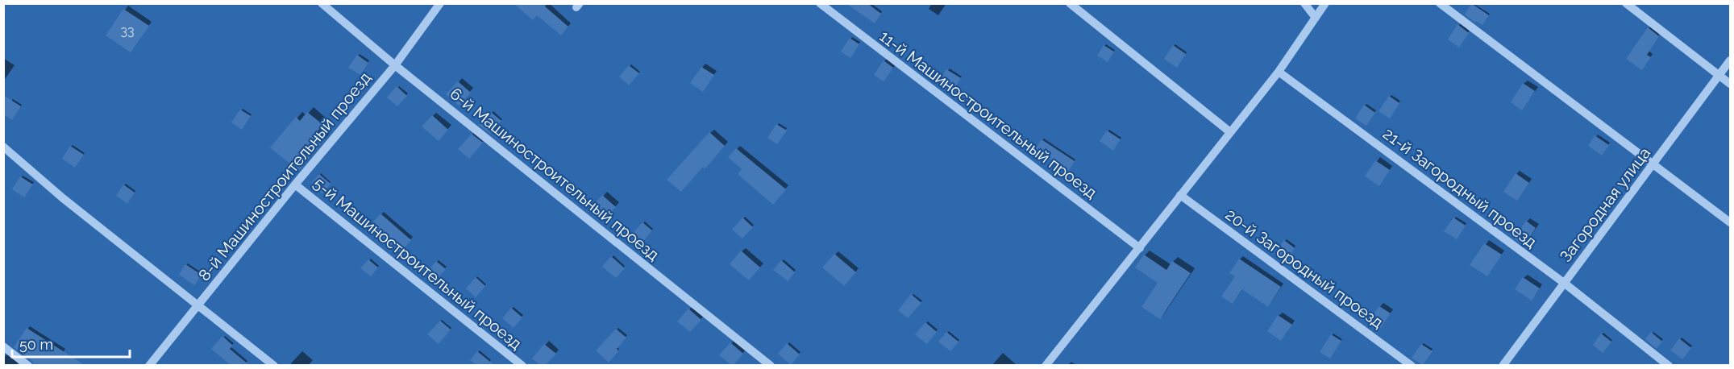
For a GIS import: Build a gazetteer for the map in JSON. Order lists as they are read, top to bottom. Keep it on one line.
{"streets":{"street":["11-й Машиностроительный проезд","6-й Машиностроительный проезд","8-й Машиностроительный проезд","21-й Загородный проезд","Загородная улица","5-й Машиностроительный проезд","20-й Загородный проезд"]},"crossings":[["6-й Машиностроительный проезд","8-й Машиностроительный проезд"],["8-й Машиностроительный проезд","5-й Машиностроительный проезд"],["21-й Загородный проезд","Загородная улица"]],"house_numbers":["33"],"scale_bar":"50 m"}
